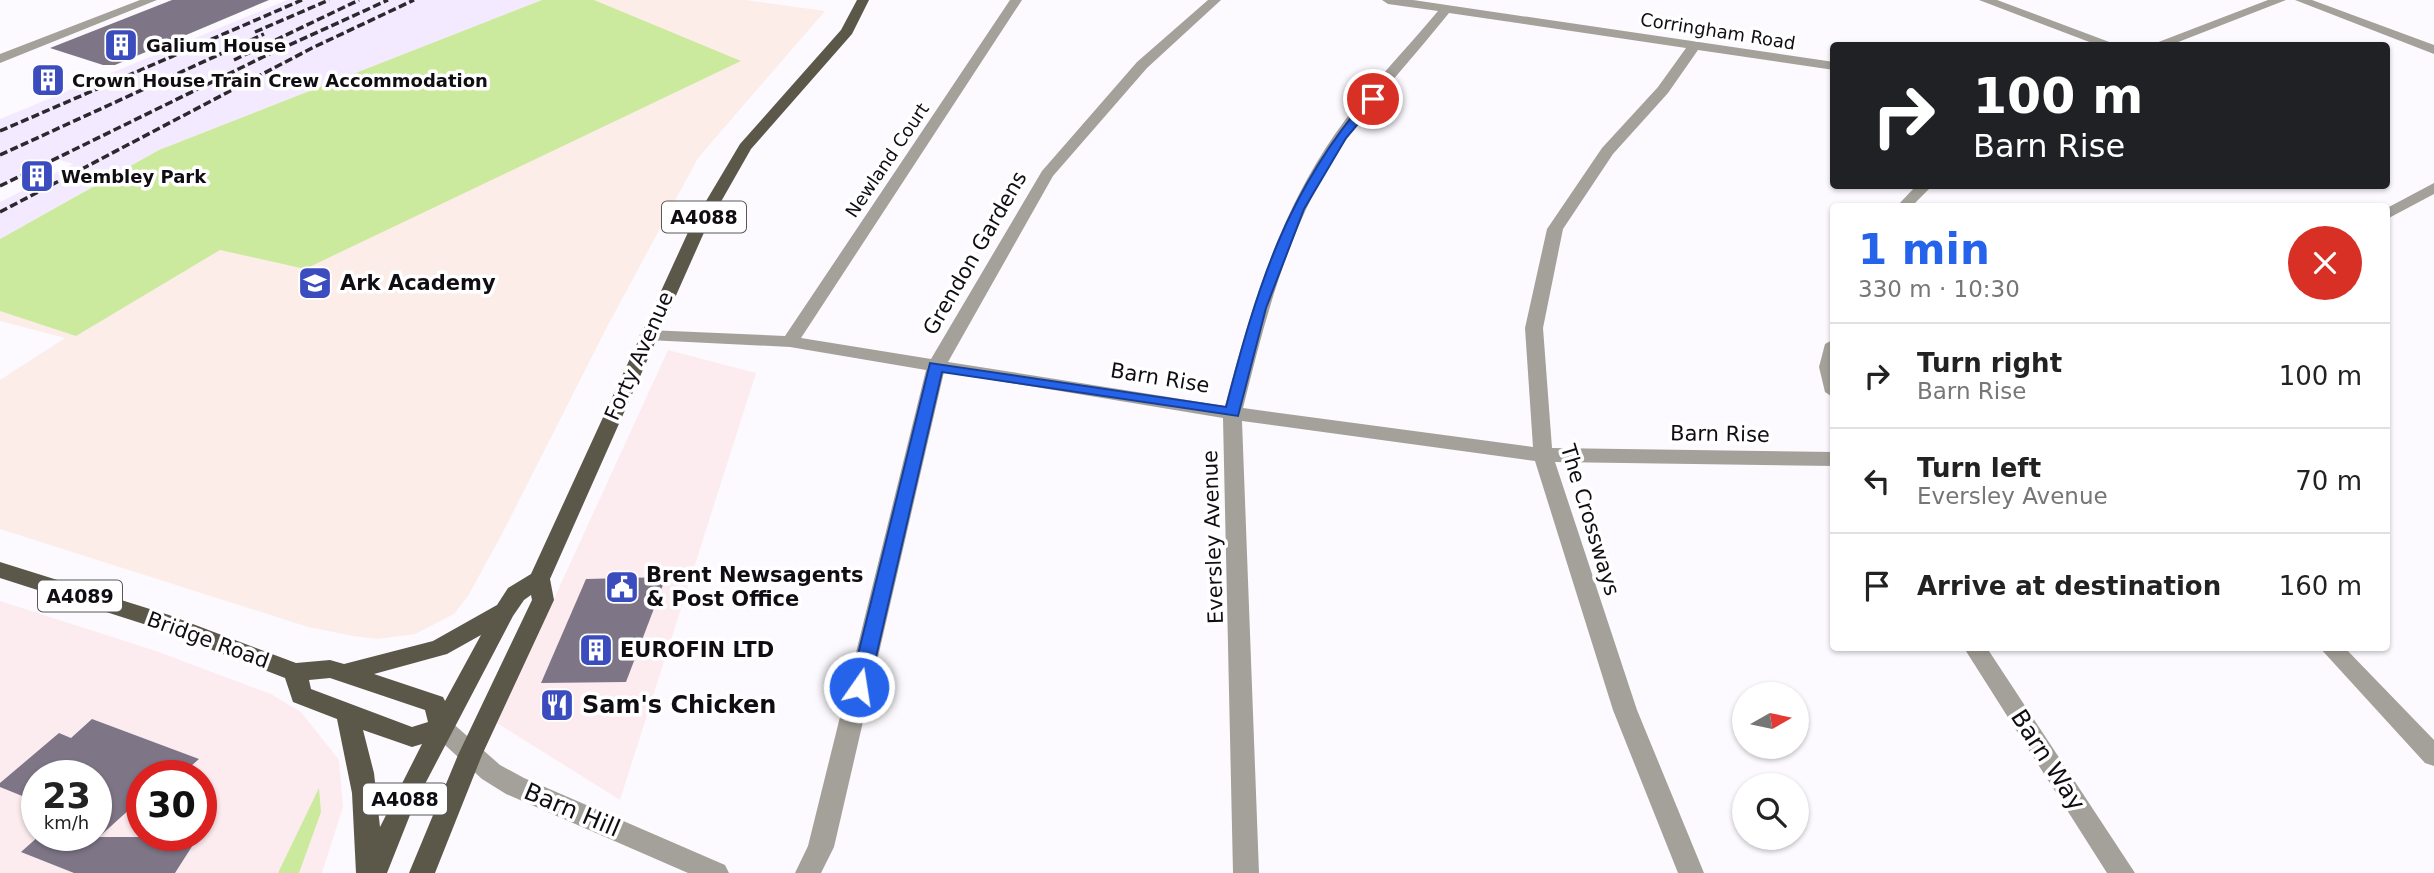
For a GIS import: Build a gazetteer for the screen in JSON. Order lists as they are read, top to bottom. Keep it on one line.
{"streets":{"main road":["A4088","Forty Avenue","A4089","Bridge Road"],"street":["Corringham Road","Newland Court","Grendon Gardens","Barn Rise","The Crossways","Eversley Avenue","Barn Way","Barn Hill"]},"crossings":[["Corringham Road","The Crossways"],["Corringham Road","Eversley Avenue"],["Newland Court","Barn Rise"],["A4088","Forty Avenue"],["A4088","Bridge Road"],["A4088","Barn Hill"],["Grendon Gardens","Barn Rise"],["Forty Avenue","Barn Rise"],["Forty Avenue","Bridge Road"],["Forty Avenue","Barn Hill"],["Barn Rise","The Crossways"],["Barn Rise","Eversley Avenue"],["Bridge Road","Barn Hill"]],"places":{"building":["Galium House","Crown House Train Crew Accommodation","Wembley Park","EUROFIN LTD"],"school or university":["Ark Academy"],"public building":["Brent Newsagents & Post Office"],"restaurant":["Sam's Chicken"]},"north":"right","page":{"turn":["100 m","Barn Rise"],"heading":["1 min","330 m · 10:30"],"list":[{"name":"Turn right","note":"Barn Rise","value":"100 m"},{"name":"Turn left","note":"Eversley Avenue","value":"70 m"},{"name":"Arrive at destination","value":"160 m"}],"speed":"23 km/h","limit":"30"}}
